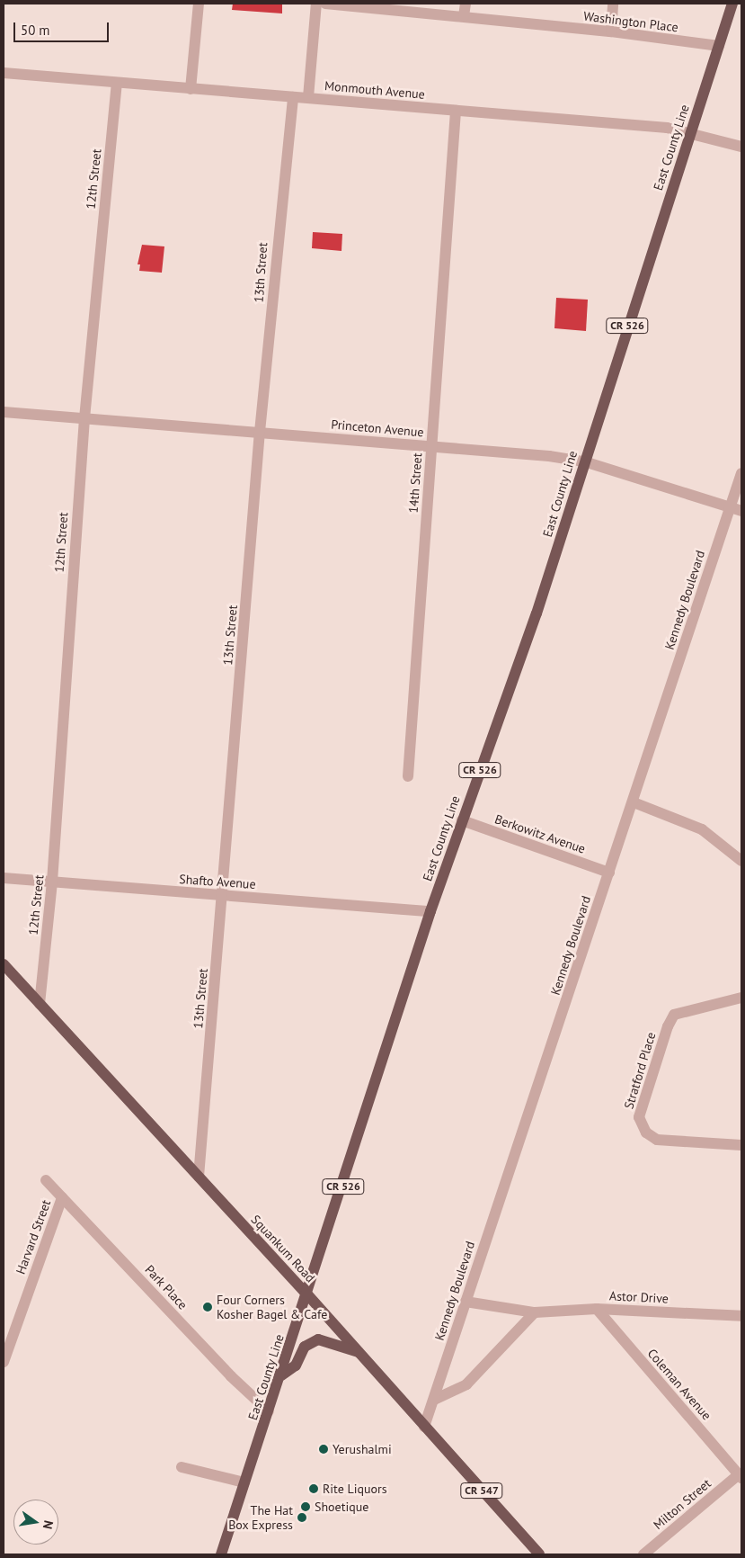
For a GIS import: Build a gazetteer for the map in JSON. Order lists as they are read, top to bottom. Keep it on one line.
{"streets":{"main road":["East County Line","CR 526","Squankum Road","CR 547"],"street":["Washington Place","Monmouth Avenue","12th Street","13th Street","Princeton Avenue","14th Street","Kennedy Boulevard","Berkowitz Avenue","Shafto Avenue","Stratford Place","Harvard Street","Park Place","Astor Drive","Coleman Avenue","Milton Street"]},"crossings":[["Washington Place","East County Line"],["Monmouth Avenue","East County Line"],["Monmouth Avenue","12th Street"],["Monmouth Avenue","13th Street"],["Monmouth Avenue","14th Street"],["East County Line","Princeton Avenue"],["East County Line","Berkowitz Avenue"],["East County Line","Shafto Avenue"],["East County Line","Squankum Road"],["East County Line","Park Place"],["12th Street","Princeton Avenue"],["12th Street","Shafto Avenue"],["12th Street","Squankum Road"],["13th Street","Princeton Avenue"],["13th Street","Shafto Avenue"],["13th Street","Squankum Road"],["Princeton Avenue","14th Street"],["Princeton Avenue","Kennedy Boulevard"],["Kennedy Boulevard","Berkowitz Avenue"],["Kennedy Boulevard","Squankum Road"],["Kennedy Boulevard","Astor Drive"],["Harvard Street","Park Place"],["Astor Drive","Coleman Avenue"],["Coleman Avenue","Milton Street"]],"places":["Four Corners Kosher Bagel & Cafe","Yerushalmi","Rite Liquors","Shoetique","The Hat Box Express"],"scale_bar":"50 m","north":"right"}
